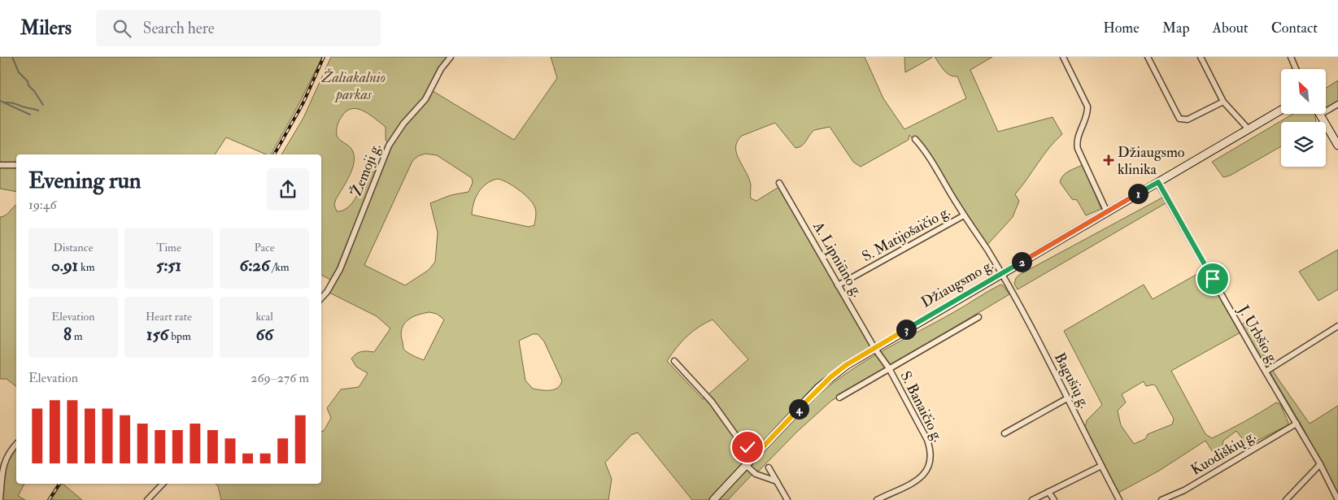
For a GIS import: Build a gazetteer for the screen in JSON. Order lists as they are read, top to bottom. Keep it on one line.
{"streets":{"street":["Žemoji g.","S. Matijošaičio g.","A. Lipniūno g.","Džiaugsmo g.","J. Urbšio g.","Bagušių g.","S. Banaičio g.","Kuodiškių g."]},"crossings":[["S. Matijošaičio g.","A. Lipniūno g."],["S. Matijošaičio g.","Bagušių g."],["A. Lipniūno g.","Džiaugsmo g."],["A. Lipniūno g.","S. Banaičio g."],["Džiaugsmo g.","J. Urbšio g."],["Džiaugsmo g.","Bagušių g."],["Džiaugsmo g.","S. Banaičio g."],["J. Urbšio g.","Kuodiškių g."]],"parks":["Žaliakalnio parkas"],"places":{"health":["Džiaugsmo klinika"]},"north":"top left","page":{"header":"Milers","search":"Search here","nav":["Home","Map","About","Contact"],"heading":["Evening run","19:46"],"pins":["1","2","3","4"],"stats":[["Distance","0.91 km"],["Time","5:51"],["Pace","6:26 /km"],["Elevation","8 m"],["Heart rate","156 bpm"],["kcal","66"]],"chart":["Elevation","269–276 m"]}}
